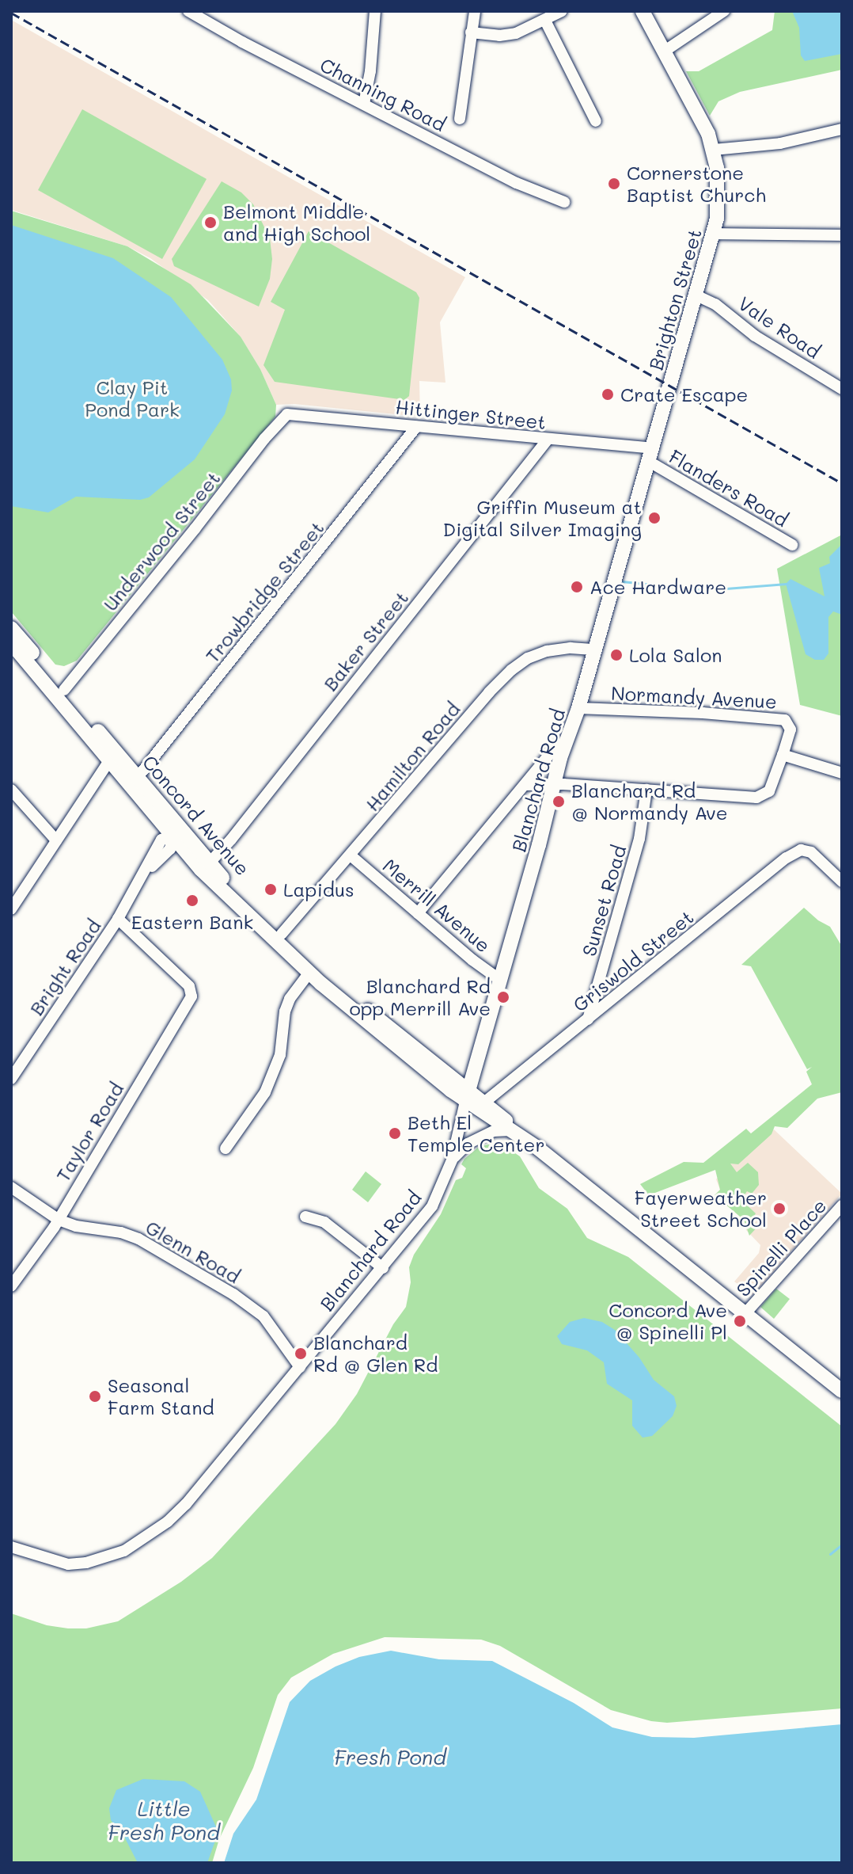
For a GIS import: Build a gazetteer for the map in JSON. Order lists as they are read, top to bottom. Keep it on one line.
{"streets":{"main road":["Brighton Street","Blanchard Road","Concord Avenue"],"street":["Channing Road","Vale Road","Hittinger Street","Flanders Road","Underwood Street","Trowbridge Street","Baker Street","Normandy Avenue","Hamilton Road","Sunset Road","Merrill Avenue","Griswold Street","Bright Road","Taylor Road","Spinelli Place","Glenn Road"]},"crossings":[["Brighton Street","Vale Road"],["Brighton Street","Hittinger Street"],["Brighton Street","Flanders Road"],["Brighton Street","Blanchard Road"],["Hittinger Street","Flanders Road"],["Hittinger Street","Underwood Street"],["Hittinger Street","Trowbridge Street"],["Hittinger Street","Baker Street"],["Underwood Street","Concord Avenue"],["Trowbridge Street","Concord Avenue"],["Baker Street","Concord Avenue"],["Normandy Avenue","Blanchard Road"],["Hamilton Road","Blanchard Road"],["Hamilton Road","Concord Avenue"],["Hamilton Road","Merrill Avenue"],["Blanchard Road","Concord Avenue"],["Blanchard Road","Merrill Avenue"],["Blanchard Road","Glenn Road"],["Concord Avenue","Griswold Street"],["Concord Avenue","Bright Road"],["Concord Avenue","Spinelli Place"],["Sunset Road","Griswold Street"],["Bright Road","Taylor Road"],["Taylor Road","Glenn Road"]],"water":["Fresh Pond","Little Fresh Pond"],"parks":["Clay Pit Pond Park"],"places":["Cornerstone Baptist Church","Belmont Middle and High School","Crate Escape","Griffin Museum at Digital Silver Imaging","Ace Hardware","Lola Salon","Blanchard Rd @ Normandy Ave","Lapidus","Eastern Bank","Blanchard Rd opp Merrill Ave","Beth El Temple Center","Fayerweather Street School","Concord Ave @ Spinelli Pl","Blanchard Rd @ Glen Rd","Seasonal Farm Stand"]}
